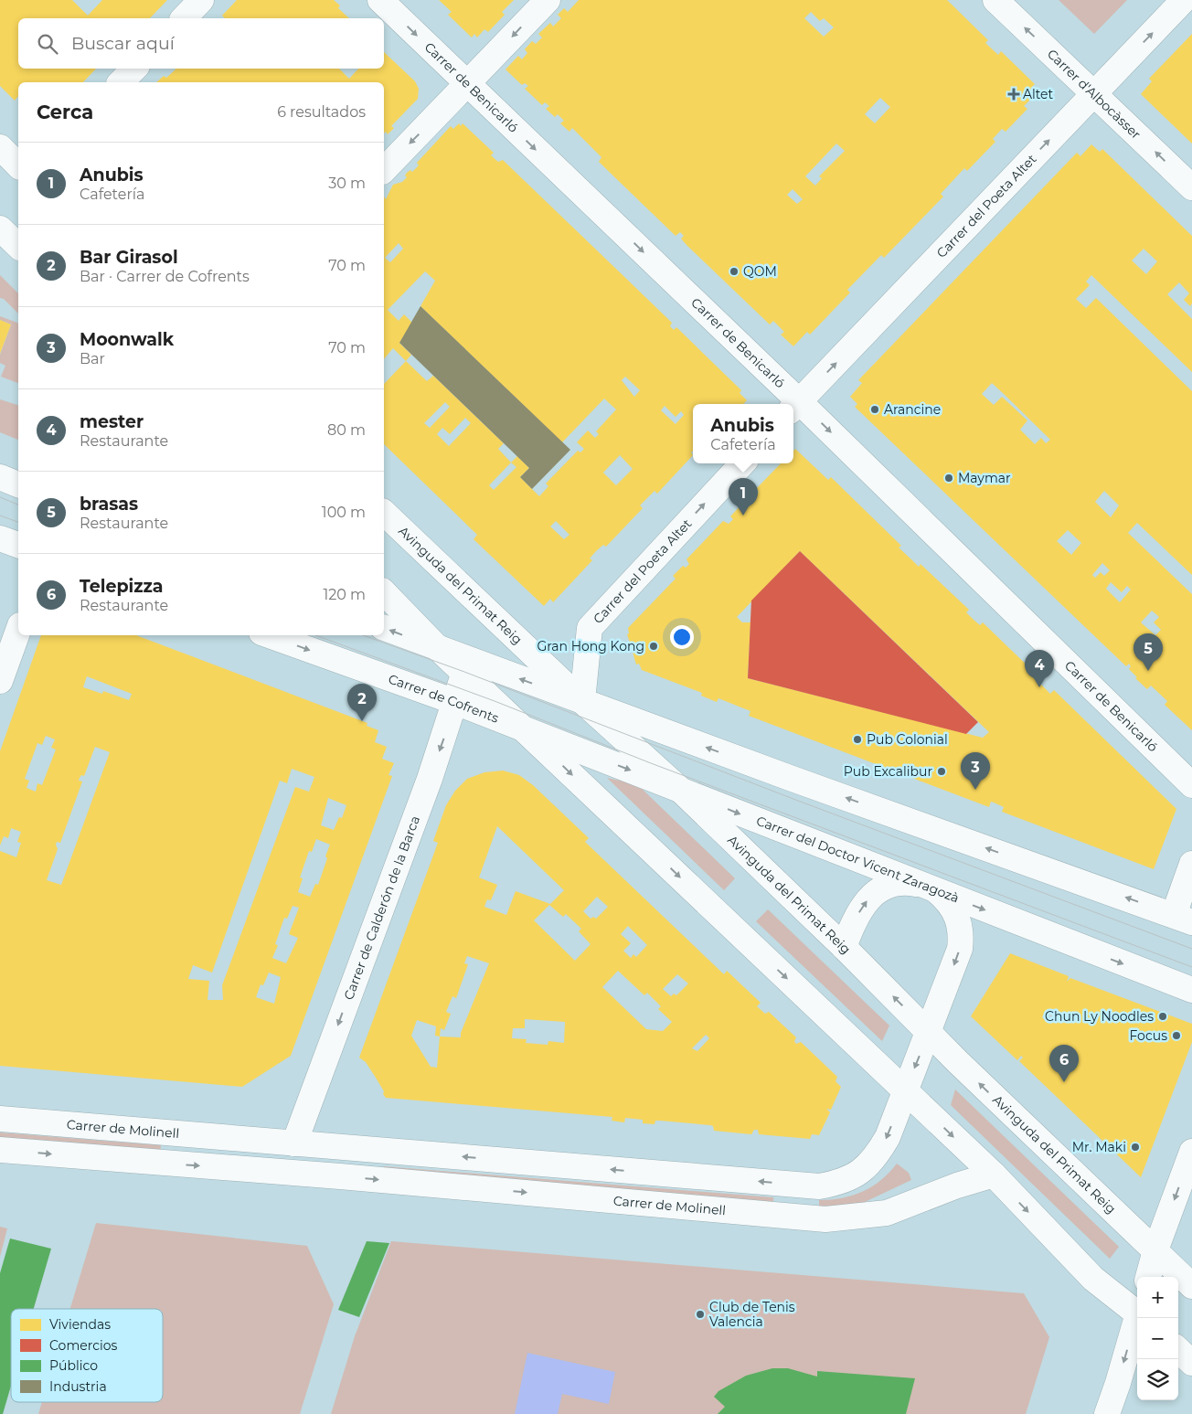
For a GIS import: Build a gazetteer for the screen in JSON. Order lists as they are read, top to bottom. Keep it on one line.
{"streets":{"street":["Carrer de Benicarló","Carrer d'Albocàsser","Carrer del Poeta Altet","Avinguda del Primat Reig","Carrer de Cofrents","Carrer del Doctor Vicent Zaragozà","Carrer de Calderón de la Barca","Carrer de Molinell"]},"crossings":[["Carrer de Benicarló","Carrer del Poeta Altet"],["Carrer d'Albocàsser","Carrer del Poeta Altet"],["Carrer del Poeta Altet","Avinguda del Primat Reig"],["Avinguda del Primat Reig","Carrer del Doctor Vicent Zaragozà"],["Avinguda del Primat Reig","Carrer de Molinell"],["Carrer de Cofrents","Carrer del Doctor Vicent Zaragozà"],["Carrer de Cofrents","Carrer de Calderón de la Barca"],["Carrer del Doctor Vicent Zaragozà","Carrer de Molinell"],["Carrer de Calderón de la Barca","Carrer de Molinell"]],"one_way":["Carrer de Benicarló","Carrer d'Albocàsser","Carrer del Poeta Altet","Carrer de Calderón de la Barca"],"places":{"health":["Altet"],"other":["QOM","Arancine","Maymar","Gran Hong Kong","Pub Colonial","Pub Excalibur","Chun Ly Noodles","Focus","Mr. Maki","Club de Tenis Valencia"]},"legend":["Viviendas","Comercios","Público","Industria"],"page":{"search":"Buscar aquí","heading":["Cerca","6 resultados"],"list":[{"mark":"1","name":"Anubis","note":"Cafetería","value":"30 m"},{"mark":"2","name":"Bar Girasol","note":"Bar · Carrer de Cofrents","value":"70 m"},{"mark":"3","name":"Moonwalk","note":"Bar","value":"70 m"},{"mark":"4","name":"mester","note":"Restaurante","value":"80 m"},{"mark":"5","name":"brasas","note":"Restaurante","value":"100 m"},{"mark":"6","name":"Telepizza","note":"Restaurante","value":"120 m"}],"popup":["Anubis","Cafetería"],"pins":["1","5","4","2","3","6"],"map_buttons":["+","−"]}}
